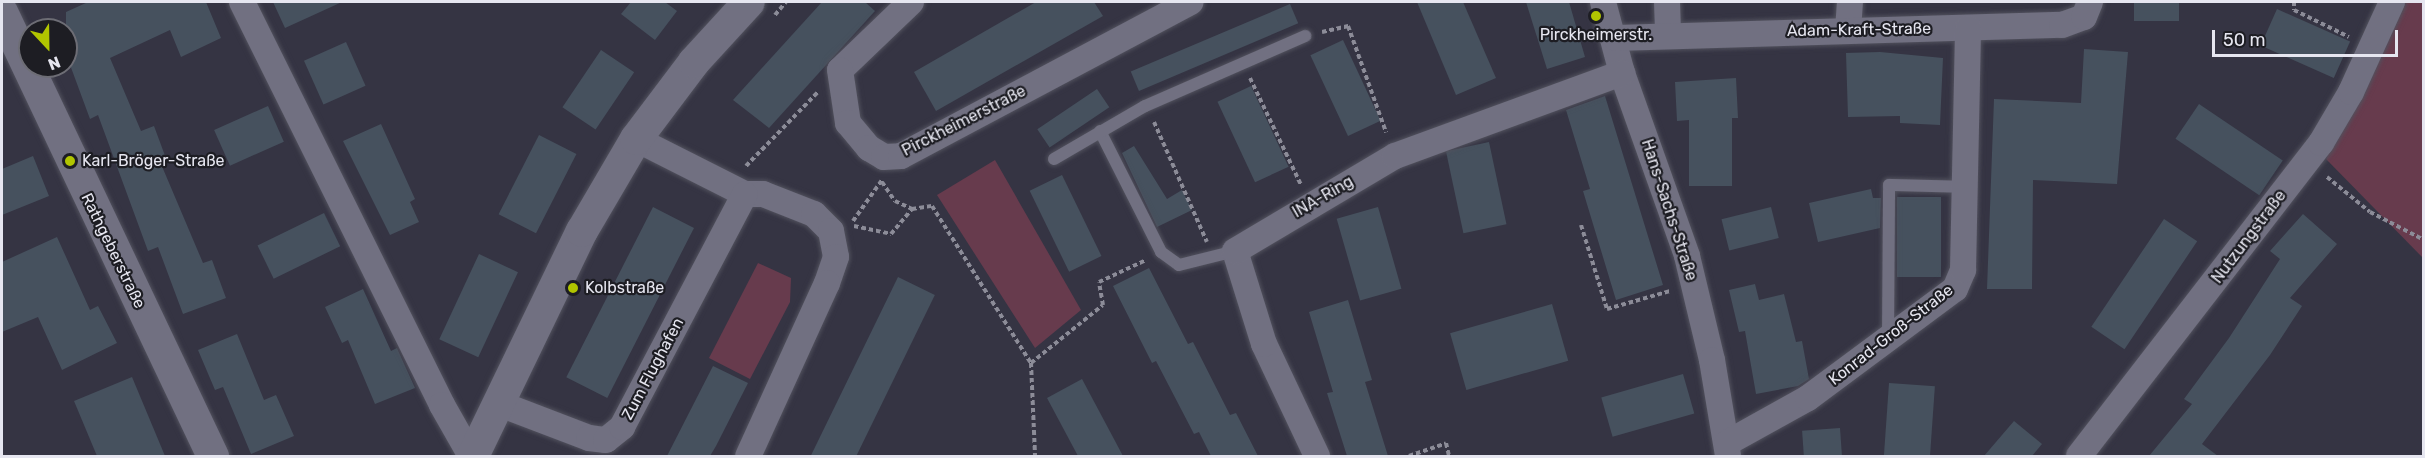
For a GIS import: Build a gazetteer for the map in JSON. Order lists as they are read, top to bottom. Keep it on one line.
{"streets":{"street":["Adam-Kraft-Straße","Pirckheimerstraße","INA-Ring","Hans-Sachs-Straße","Nutzungstraße","Rathgeberstraße","Konrad-Groß-Straße","Zum Flughafen"]},"crossings":[["Adam-Kraft-Straße","Hans-Sachs-Straße"],["Adam-Kraft-Straße","Konrad-Groß-Straße"],["INA-Ring","Hans-Sachs-Straße"],["Hans-Sachs-Straße","Konrad-Groß-Straße"]],"places":["Pirckheimerstr.","Karl-Bröger-Straße","Kolbstraße"],"scale_bar":"50 m","north":"bottom"}
